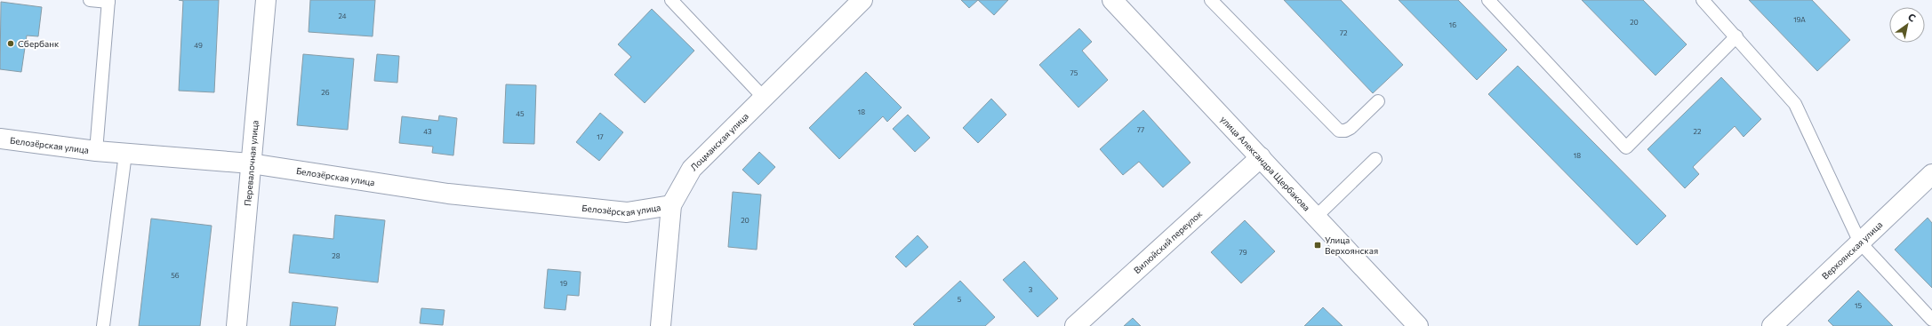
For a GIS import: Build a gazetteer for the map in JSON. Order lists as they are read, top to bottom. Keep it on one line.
{"streets":{"street":["Лоцманская улица","Белозёрская улица","Перевалочная улица","улица Александра Щербакова","Вилюйский переулок","Верхоянская улица"]},"crossings":[["Лоцманская улица","Белозёрская улица"],["Белозёрская улица","Перевалочная улица"],["улица Александра Щербакова","Вилюйский переулок"]],"places":{"other":["Сбербанк"],"transit":["Улица Верхоянская"]},"house_numbers":["24","19А","20","16","72","49","75","26","18","45","77","43","22","17","18","20","79","28","56","19","3","5","15"],"north":"top right"}
